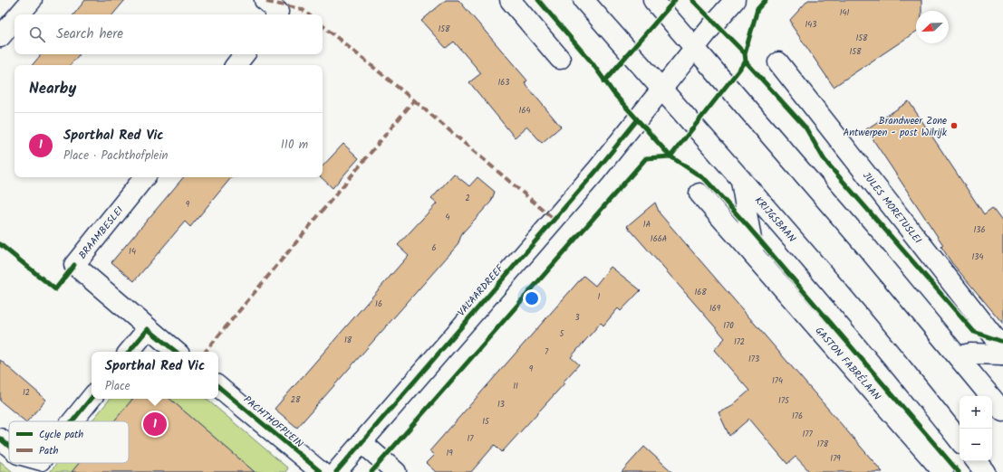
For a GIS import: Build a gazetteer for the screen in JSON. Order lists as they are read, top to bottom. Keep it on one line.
{"streets":{"street":["JULES MORETUSLEI","KRIJGSBAAN","BRAAMBESLEI","VALAARDREEF","GASTON FABRÉLAAN","PACHTHOFPLEIN"]},"crossings":[["KRIJGSBAAN","VALAARDREEF"]],"places":["Brandweer Zone Antwerpen - post Wilrijk"],"house_numbers":["141","143","158","158","158","163","164","2","9","4","1A","136","166A","6","14","134","168","1","16","169","3","170","5","18","172","7","173","9","174","11","12","28","175","13","176","15","177","17","178","19","179"],"legend":["Cycle path","Path"],"north":"bottom left","page":{"search":"Search here","heading":"Nearby","list":[{"mark":"1","name":"Sporthal Red Vic","note":"Place · Pachthofplein","value":"110 m"}],"popup":["Sporthal Red Vic","Place"],"map_buttons":["+","−"],"pins":"1"}}
